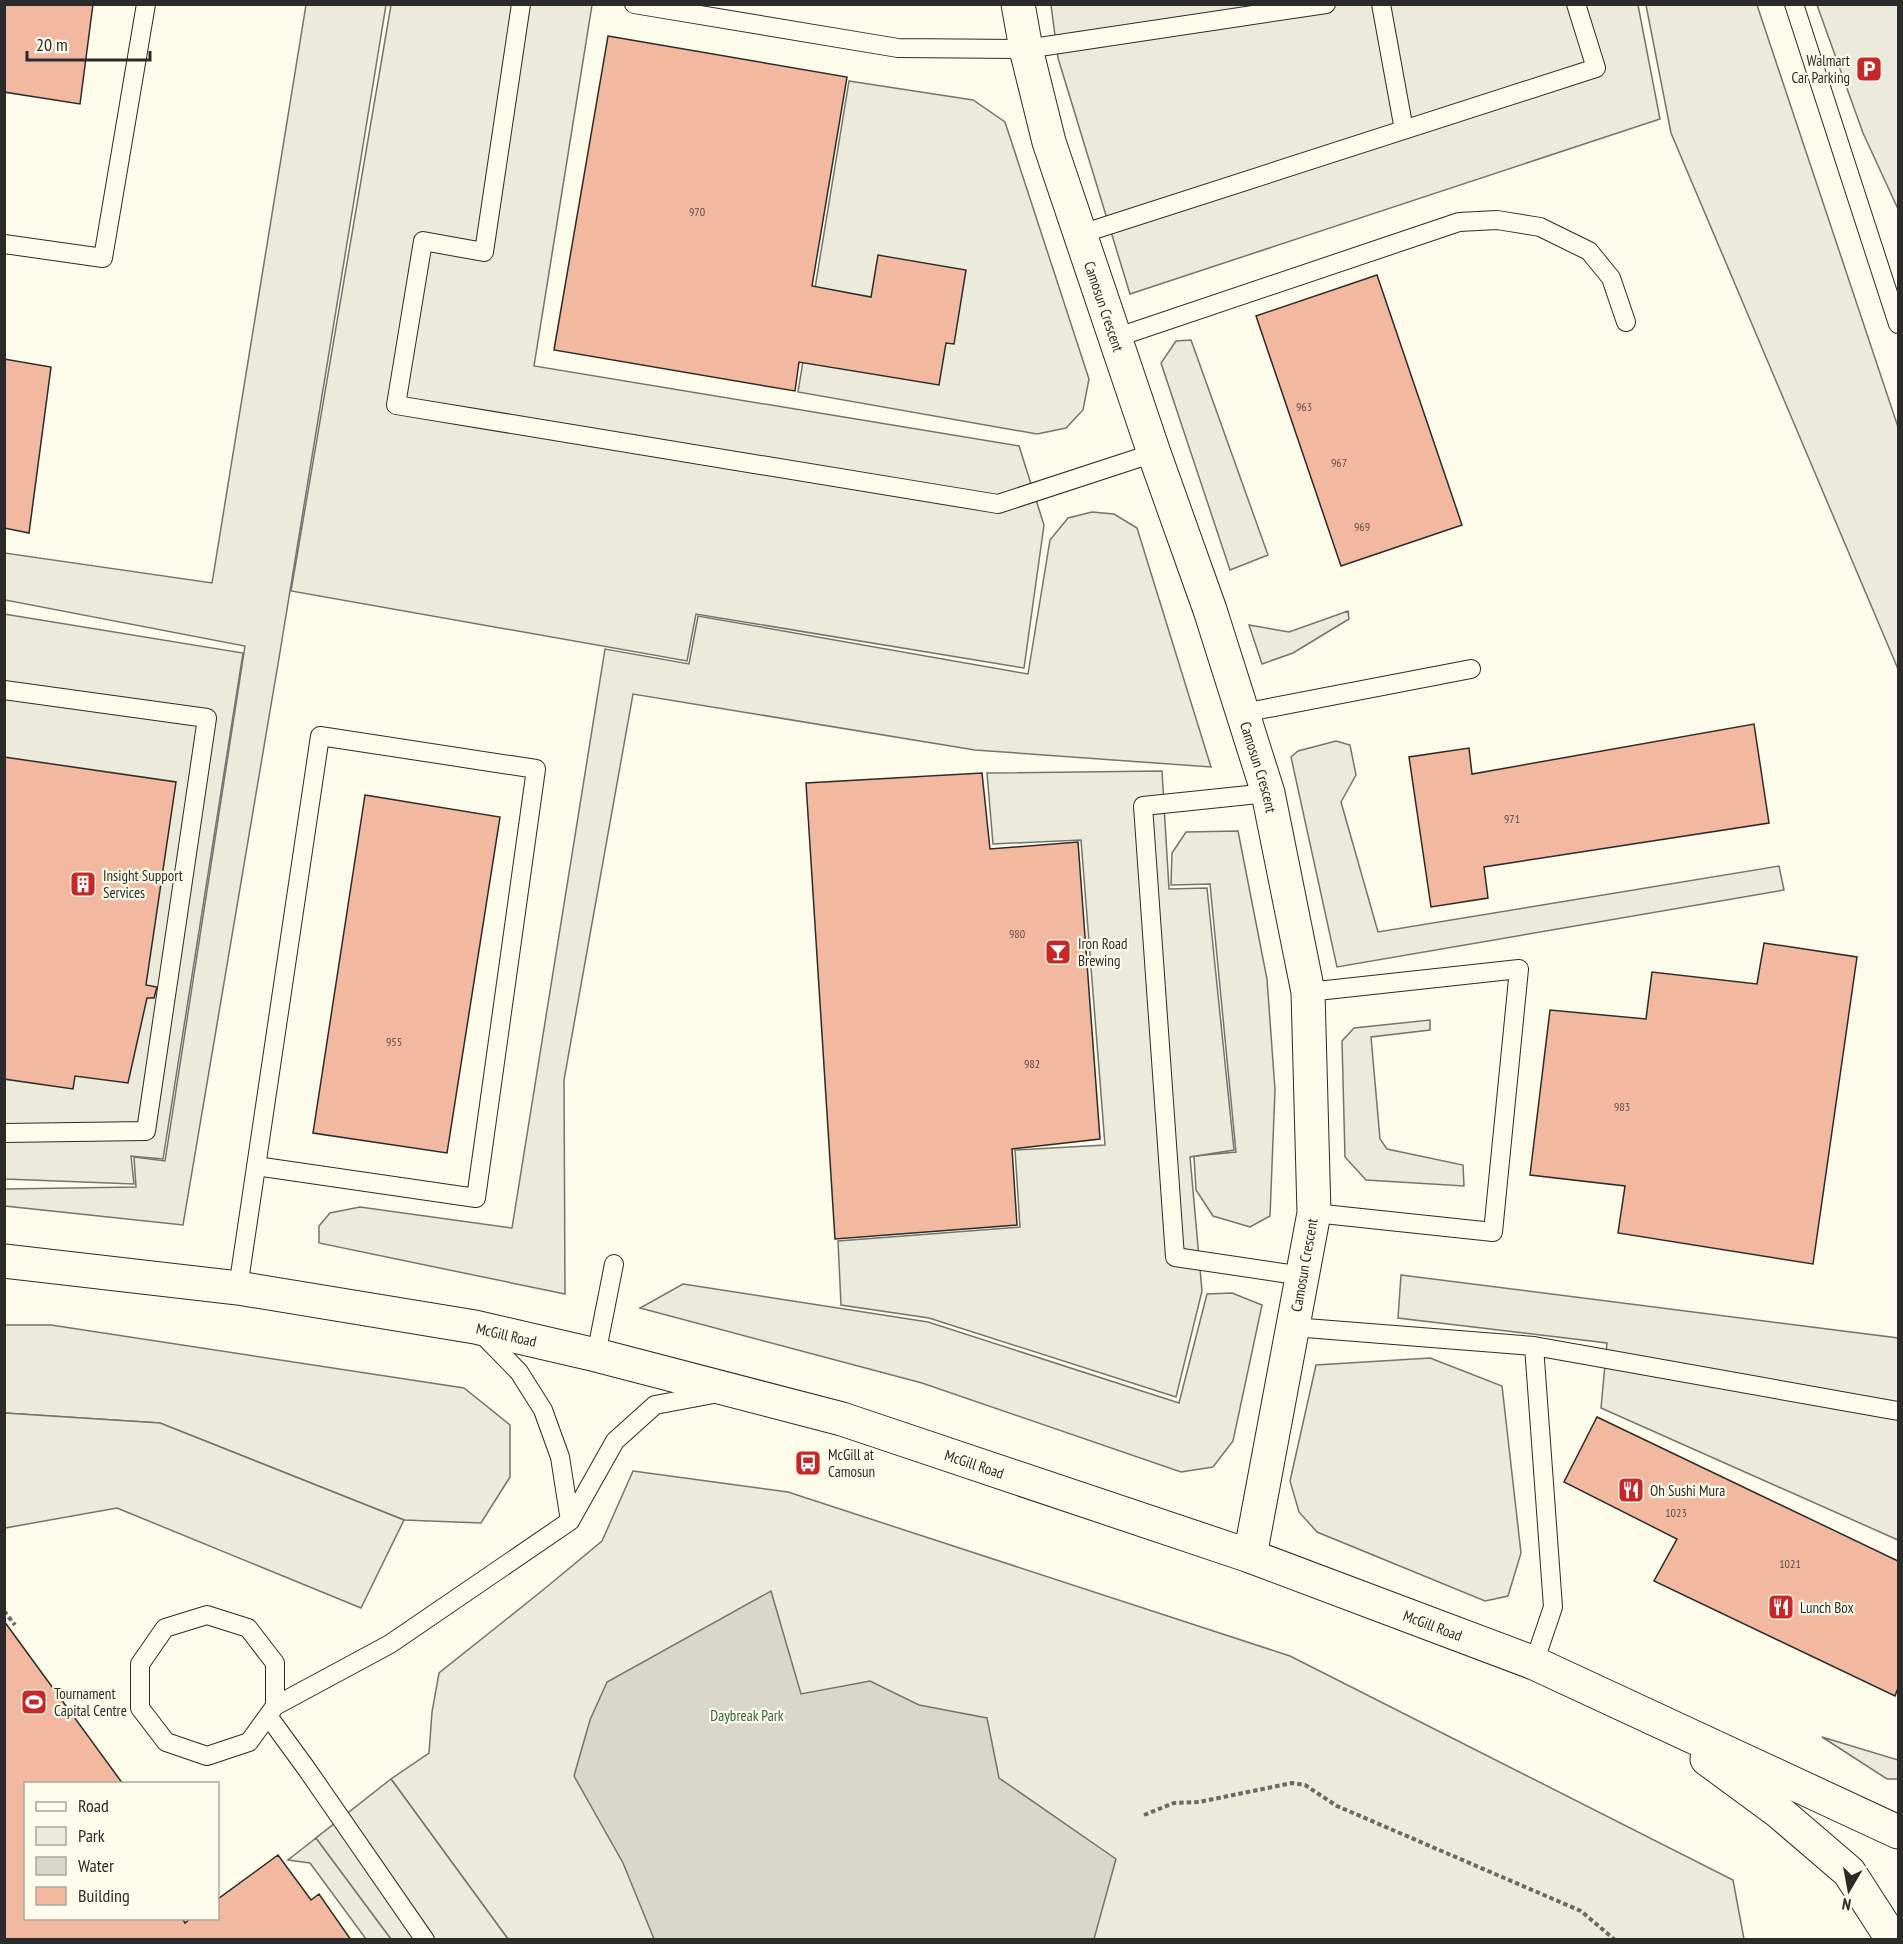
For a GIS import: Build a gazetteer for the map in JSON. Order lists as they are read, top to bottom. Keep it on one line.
{"streets":{"main road":["Camosun Crescent","McGill Road"]},"crossings":[["Camosun Crescent","McGill Road"]],"parks":["Daybreak Park"],"places":{"parking":["Walmart Car Parking"],"building":["Insight Support Services"],"bar":["Iron Road Brewing"],"bus stop":["McGill at Camosun"],"restaurant":["Oh Sushi Mura","Lunch Box"],"sports":["Tournament Capital Centre"]},"house_numbers":["970","963","967","969","971","980","955","982","983","1023","1021"],"legend":["Road","Park","Water","Building"],"scale_bar":"20 m","north":"bottom"}
